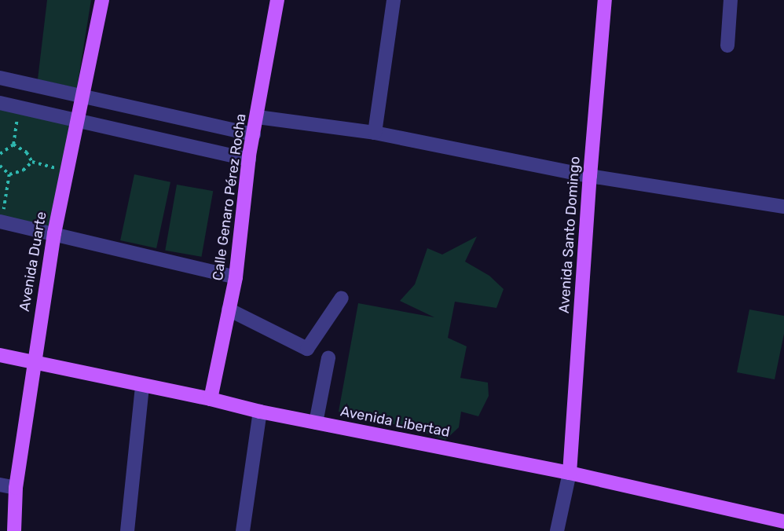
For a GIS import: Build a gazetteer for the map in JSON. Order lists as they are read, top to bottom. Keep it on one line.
{"streets":{"main road":["Calle Genaro Pérez Rocha","Avenida Santo Domingo","Avenida Duarte","Avenida Libertad"]},"crossings":[["Calle Genaro Pérez Rocha","Avenida Libertad"],["Avenida Santo Domingo","Avenida Libertad"],["Avenida Duarte","Avenida Libertad"]]}
